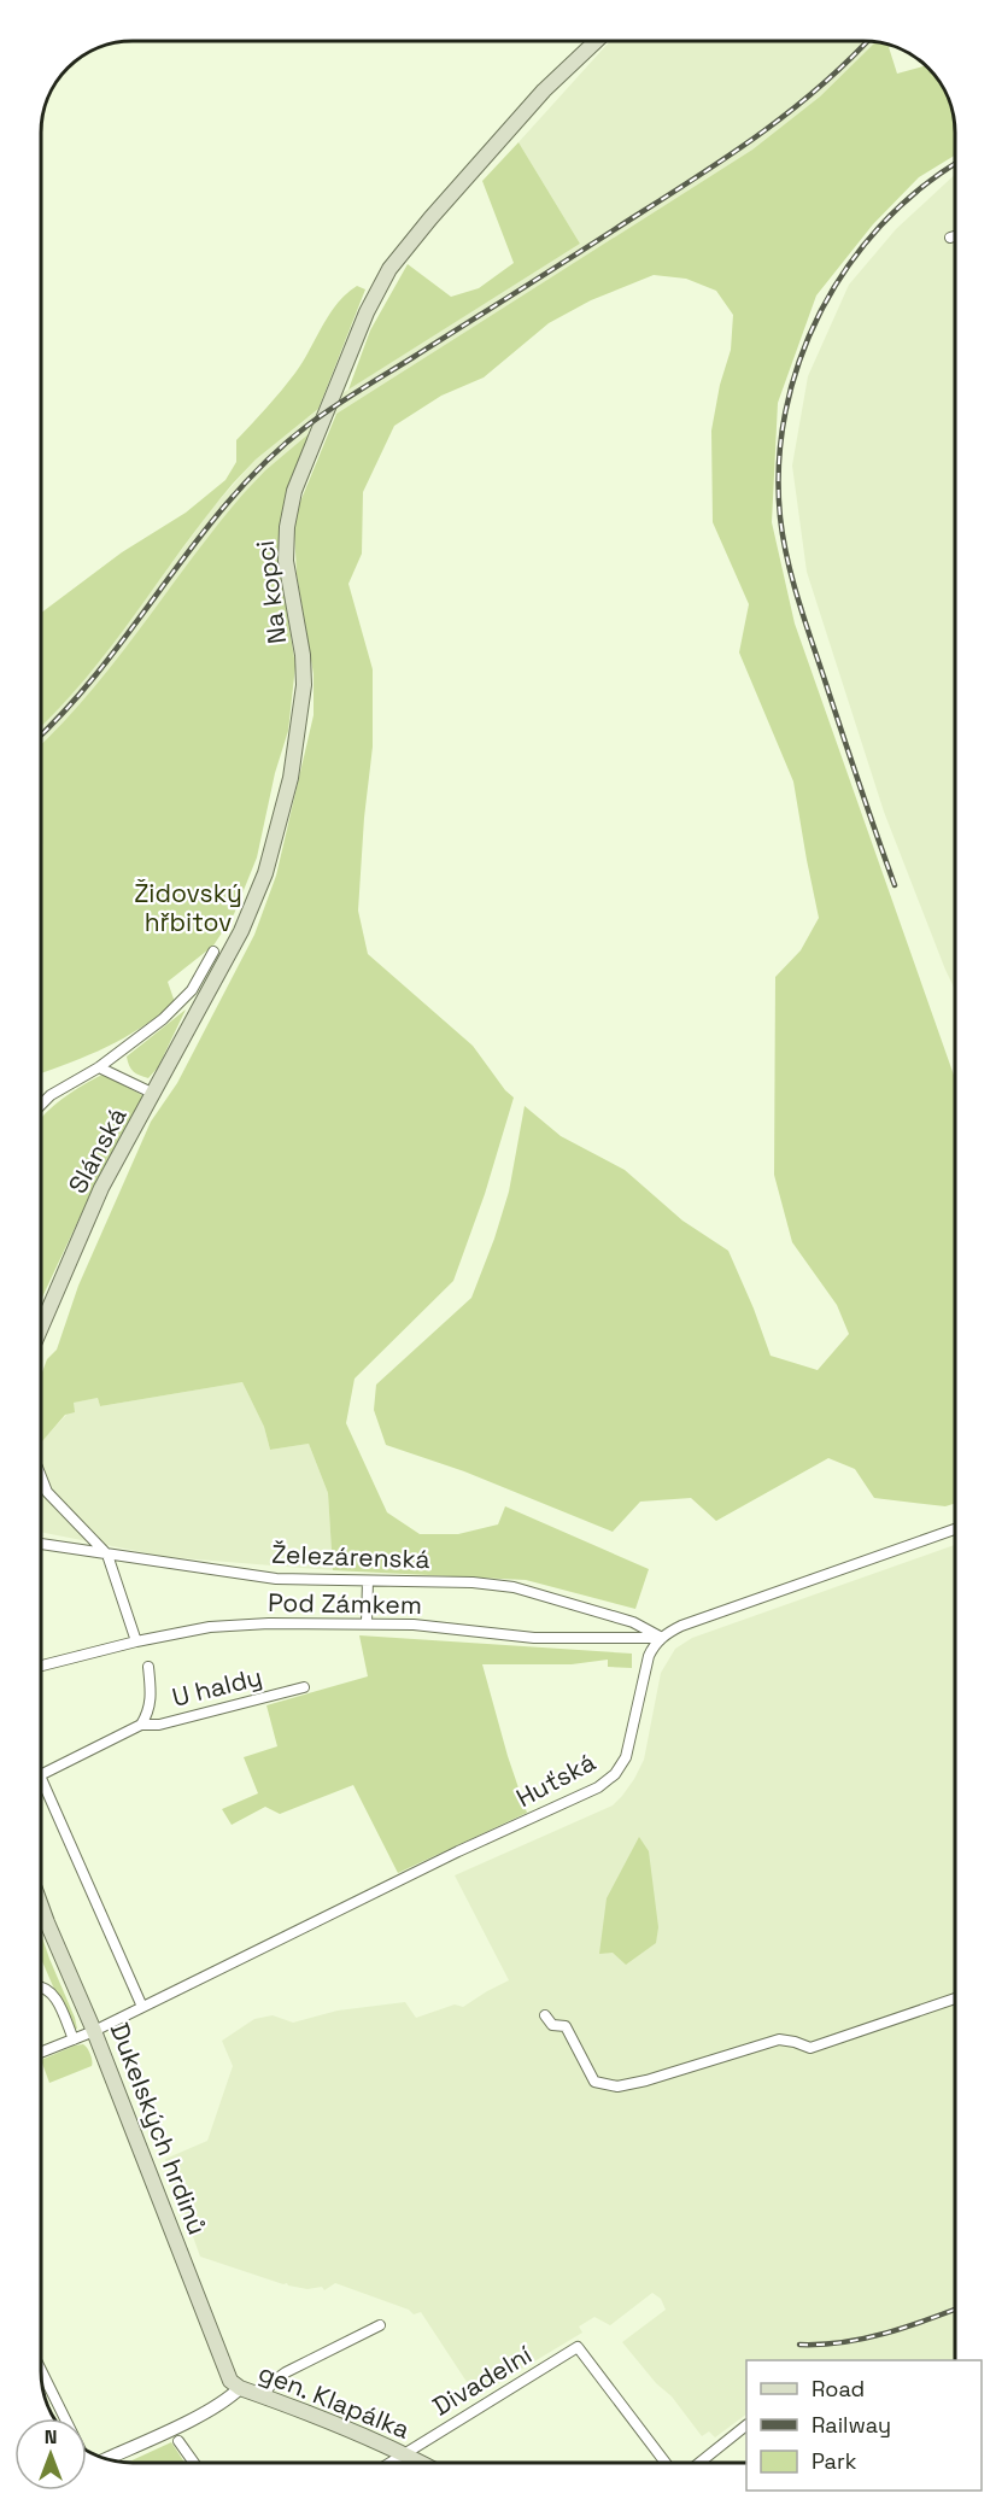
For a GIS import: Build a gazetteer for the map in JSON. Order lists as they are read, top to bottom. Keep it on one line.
{"streets":{"main road":["Na kopci","Slánská","Dukelských hrdinů","gen. Klapálka"],"street":["Železárenská","Pod Zámkem","U haldy","Huťská","Divadelní"]},"crossings":[["Na kopci","Slánská"],["Železárenská","Pod Zámkem"],["Železárenská","Huťská"],["Pod Zámkem","Huťská"],["Huťská","Dukelských hrdinů"],["Dukelských hrdinů","gen. Klapálka"],["Divadelní","gen. Klapálka"]],"parks":["Židovský hřbitov"],"legend":["Road","Railway","Park"],"north":"top"}
